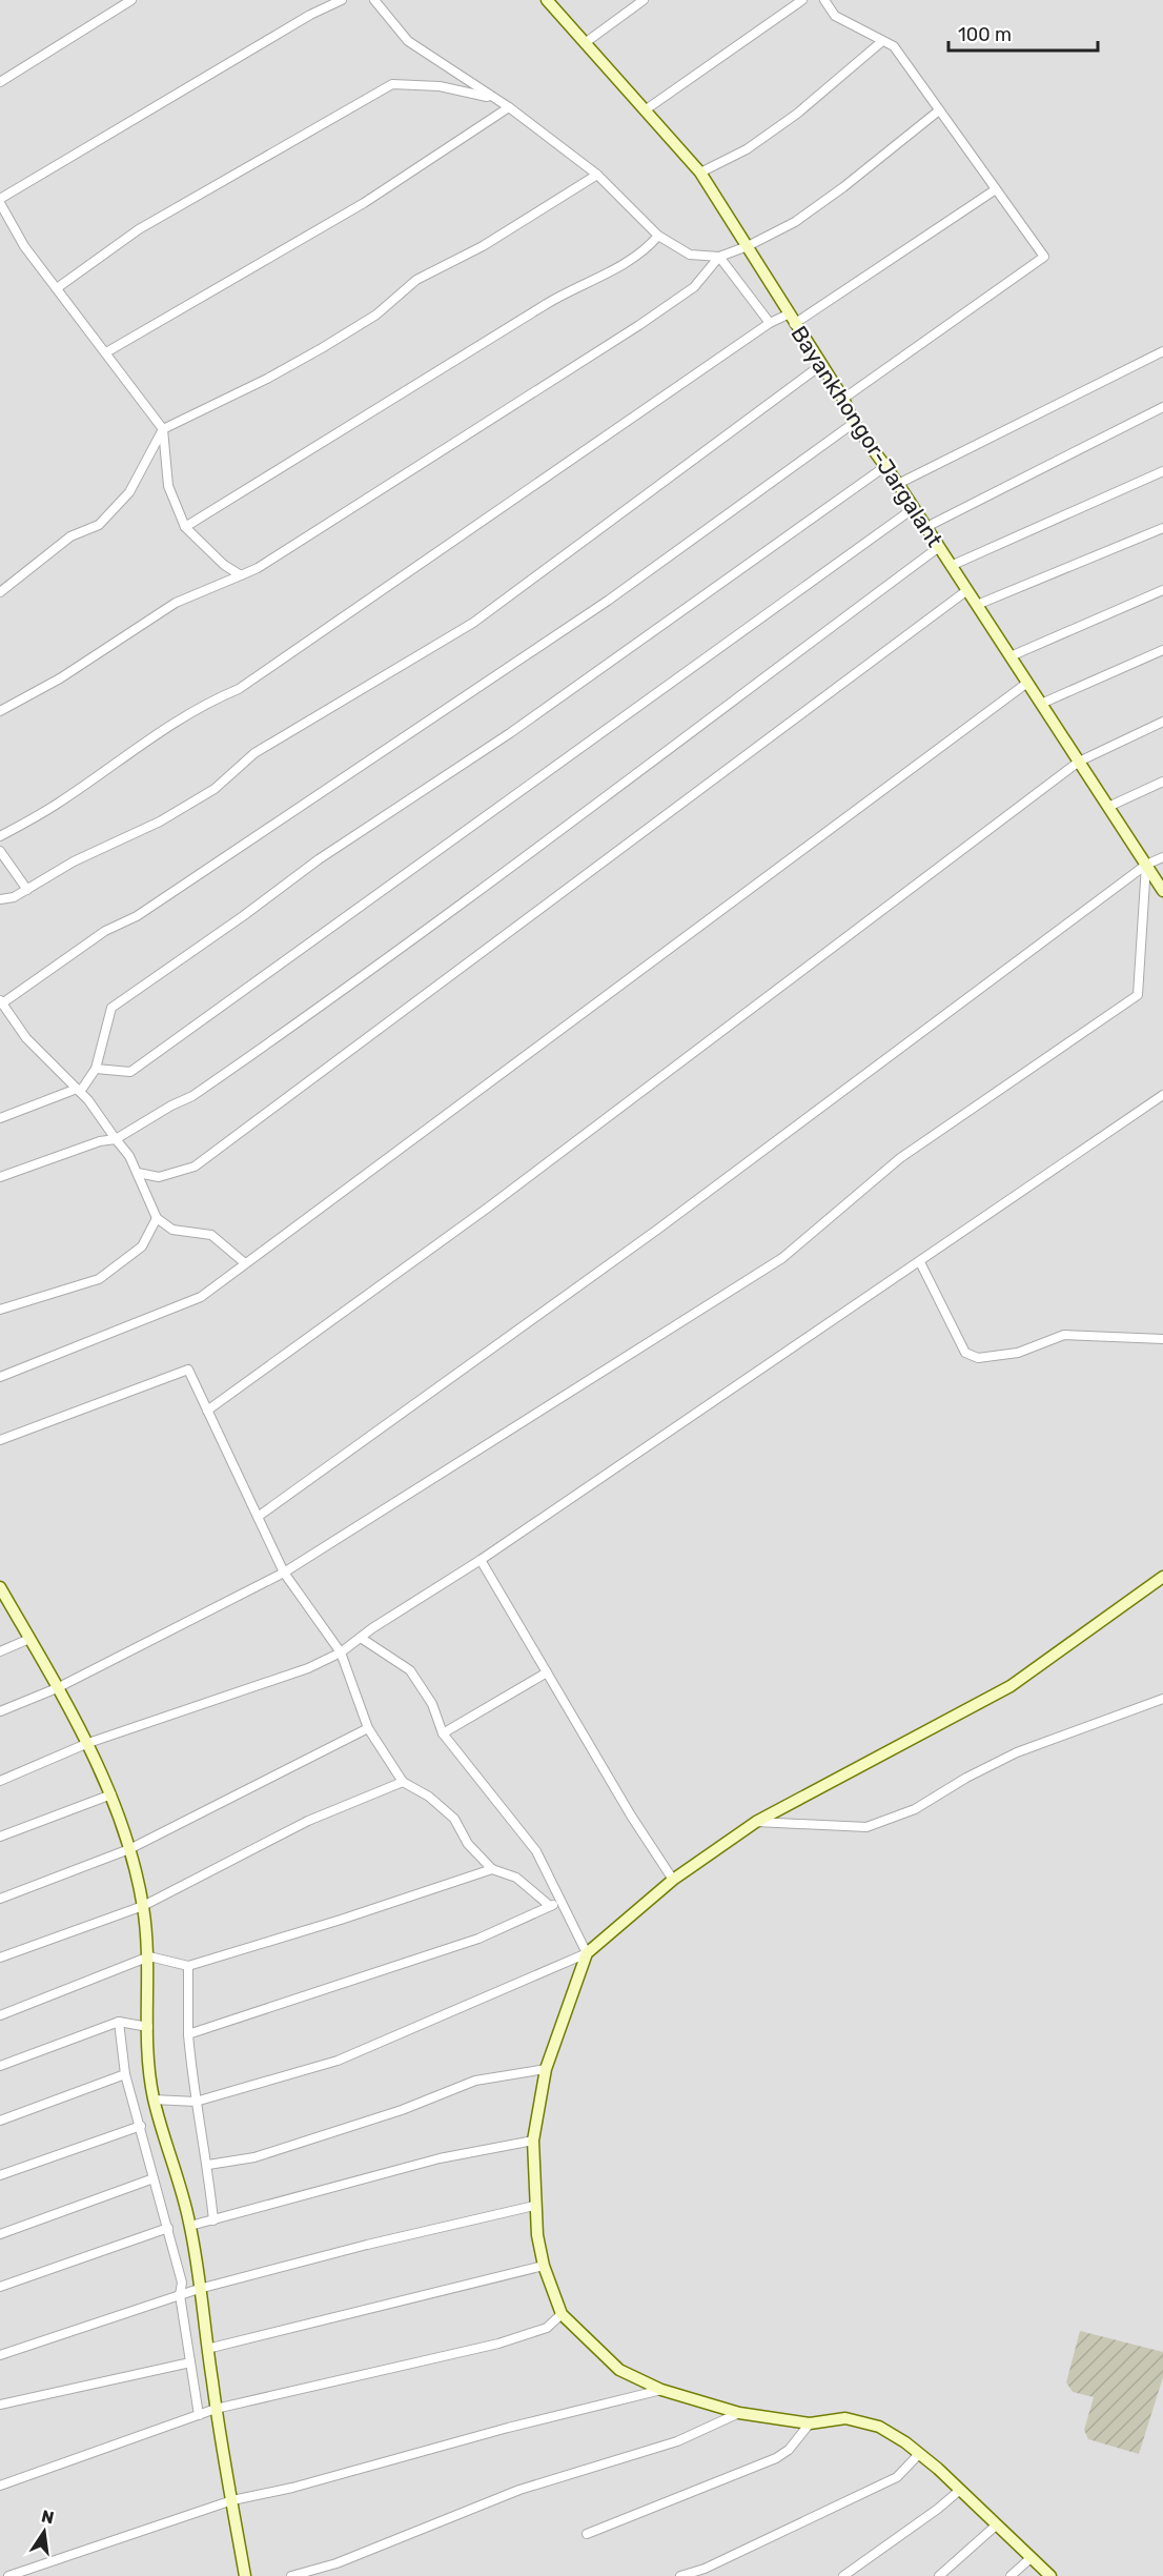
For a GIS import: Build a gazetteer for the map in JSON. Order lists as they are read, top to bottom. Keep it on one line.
{"streets":{"street":["Bayankhongor-Jargalant"]},"scale_bar":"100 m","north":"top"}
